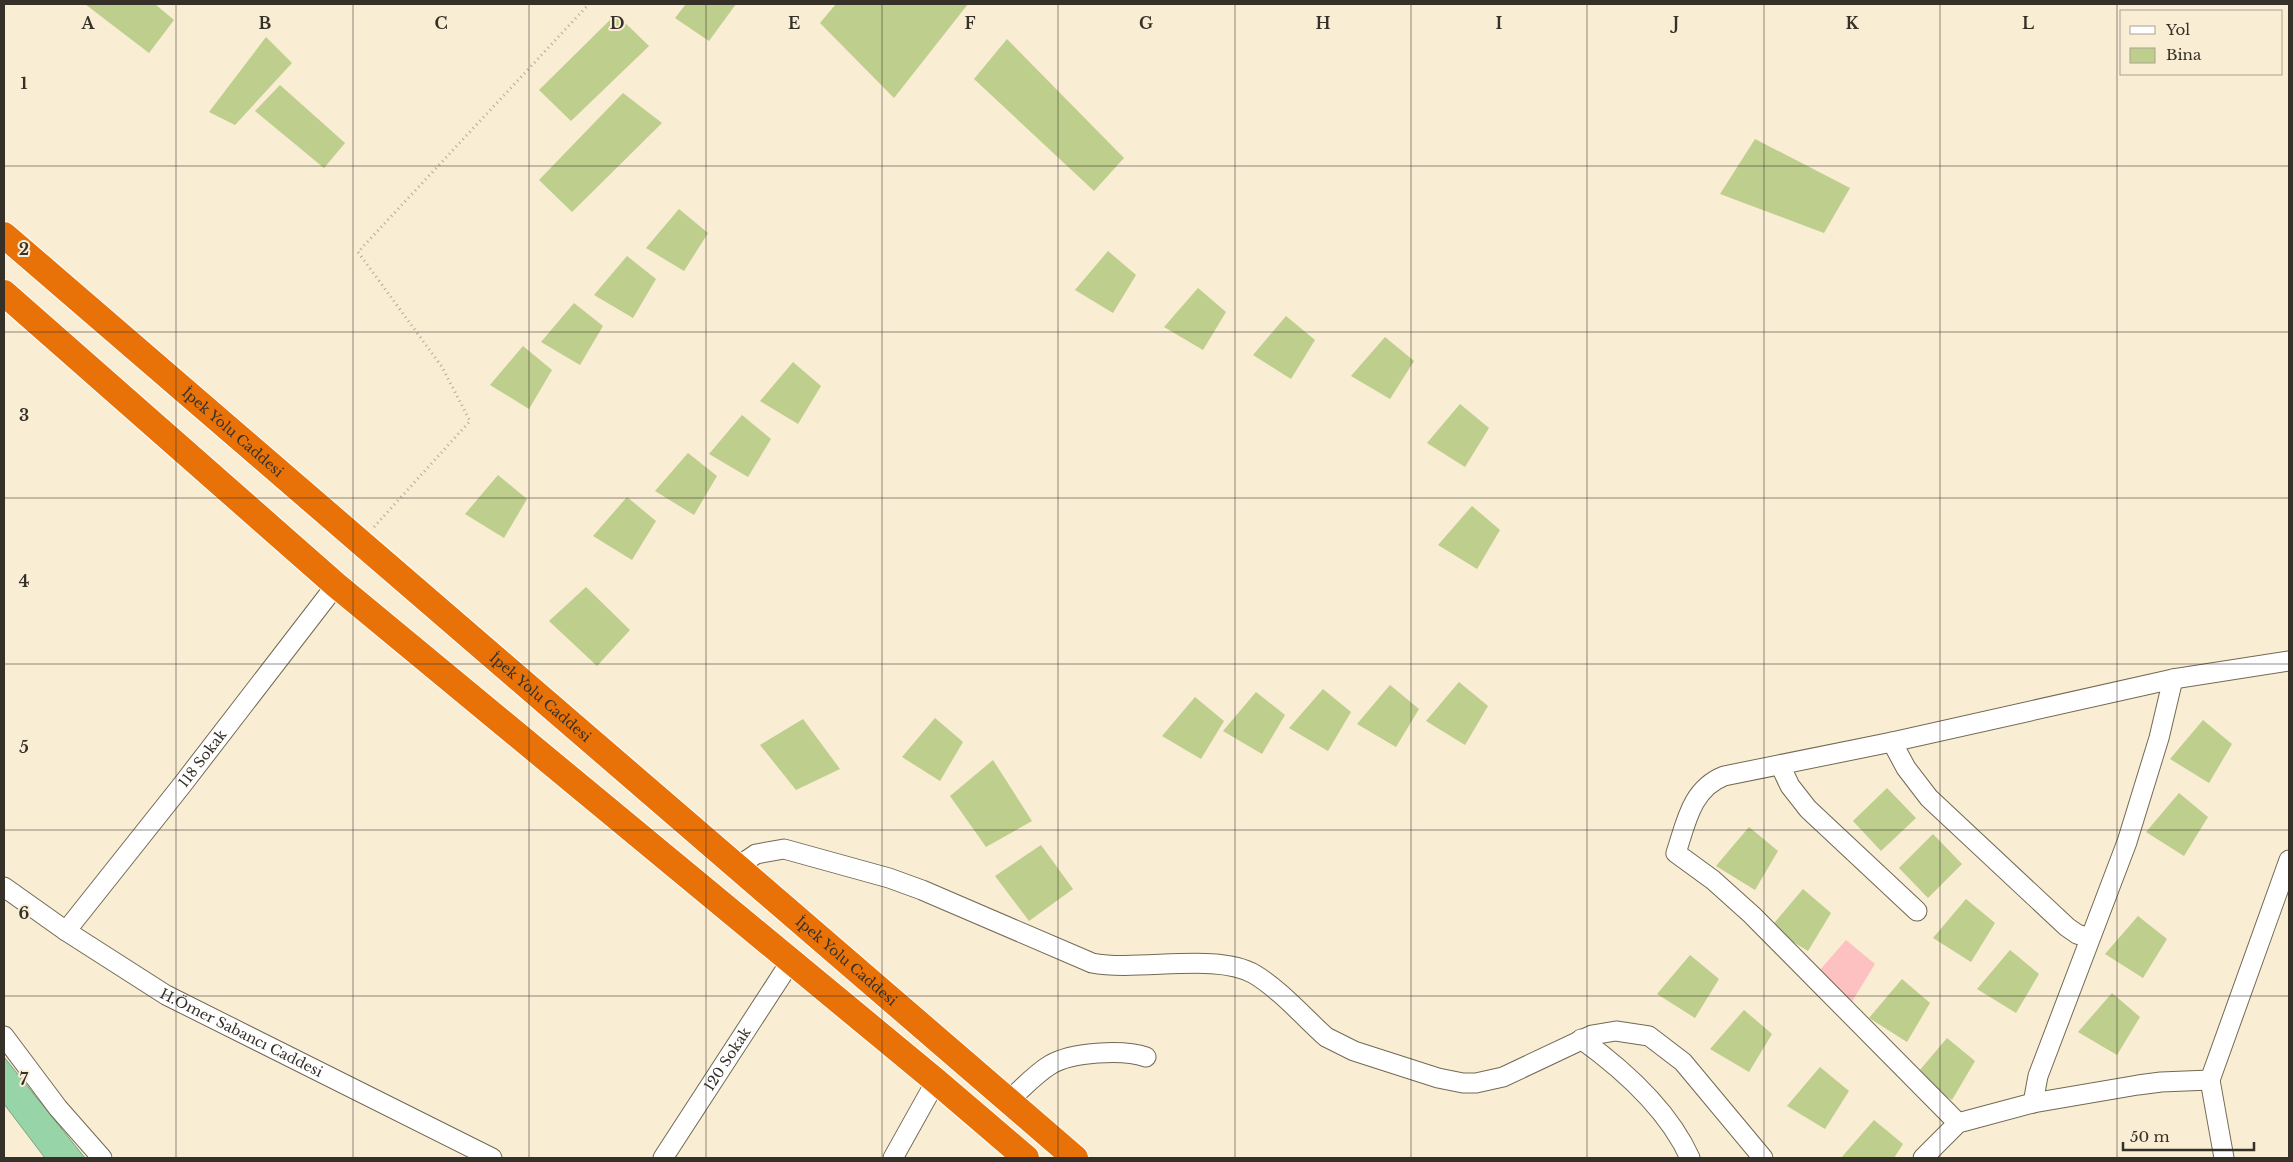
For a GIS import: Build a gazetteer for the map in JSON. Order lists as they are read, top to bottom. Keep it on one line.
{"streets":{"highway":["İpek Yolu Caddesi"],"street":["118 Sokak","H.Ömer Sabancı Caddesi","120 Sokak"]},"crossings":[["118 Sokak","H.Ömer Sabancı Caddesi"]],"legend":["Yol","Bina"],"scale_bar":"50 m","grid":{"columns":["A","B","C","D","E","F","G","H","I","J","K","L"],"rows":["1","2","3","4","5","6","7"]}}
